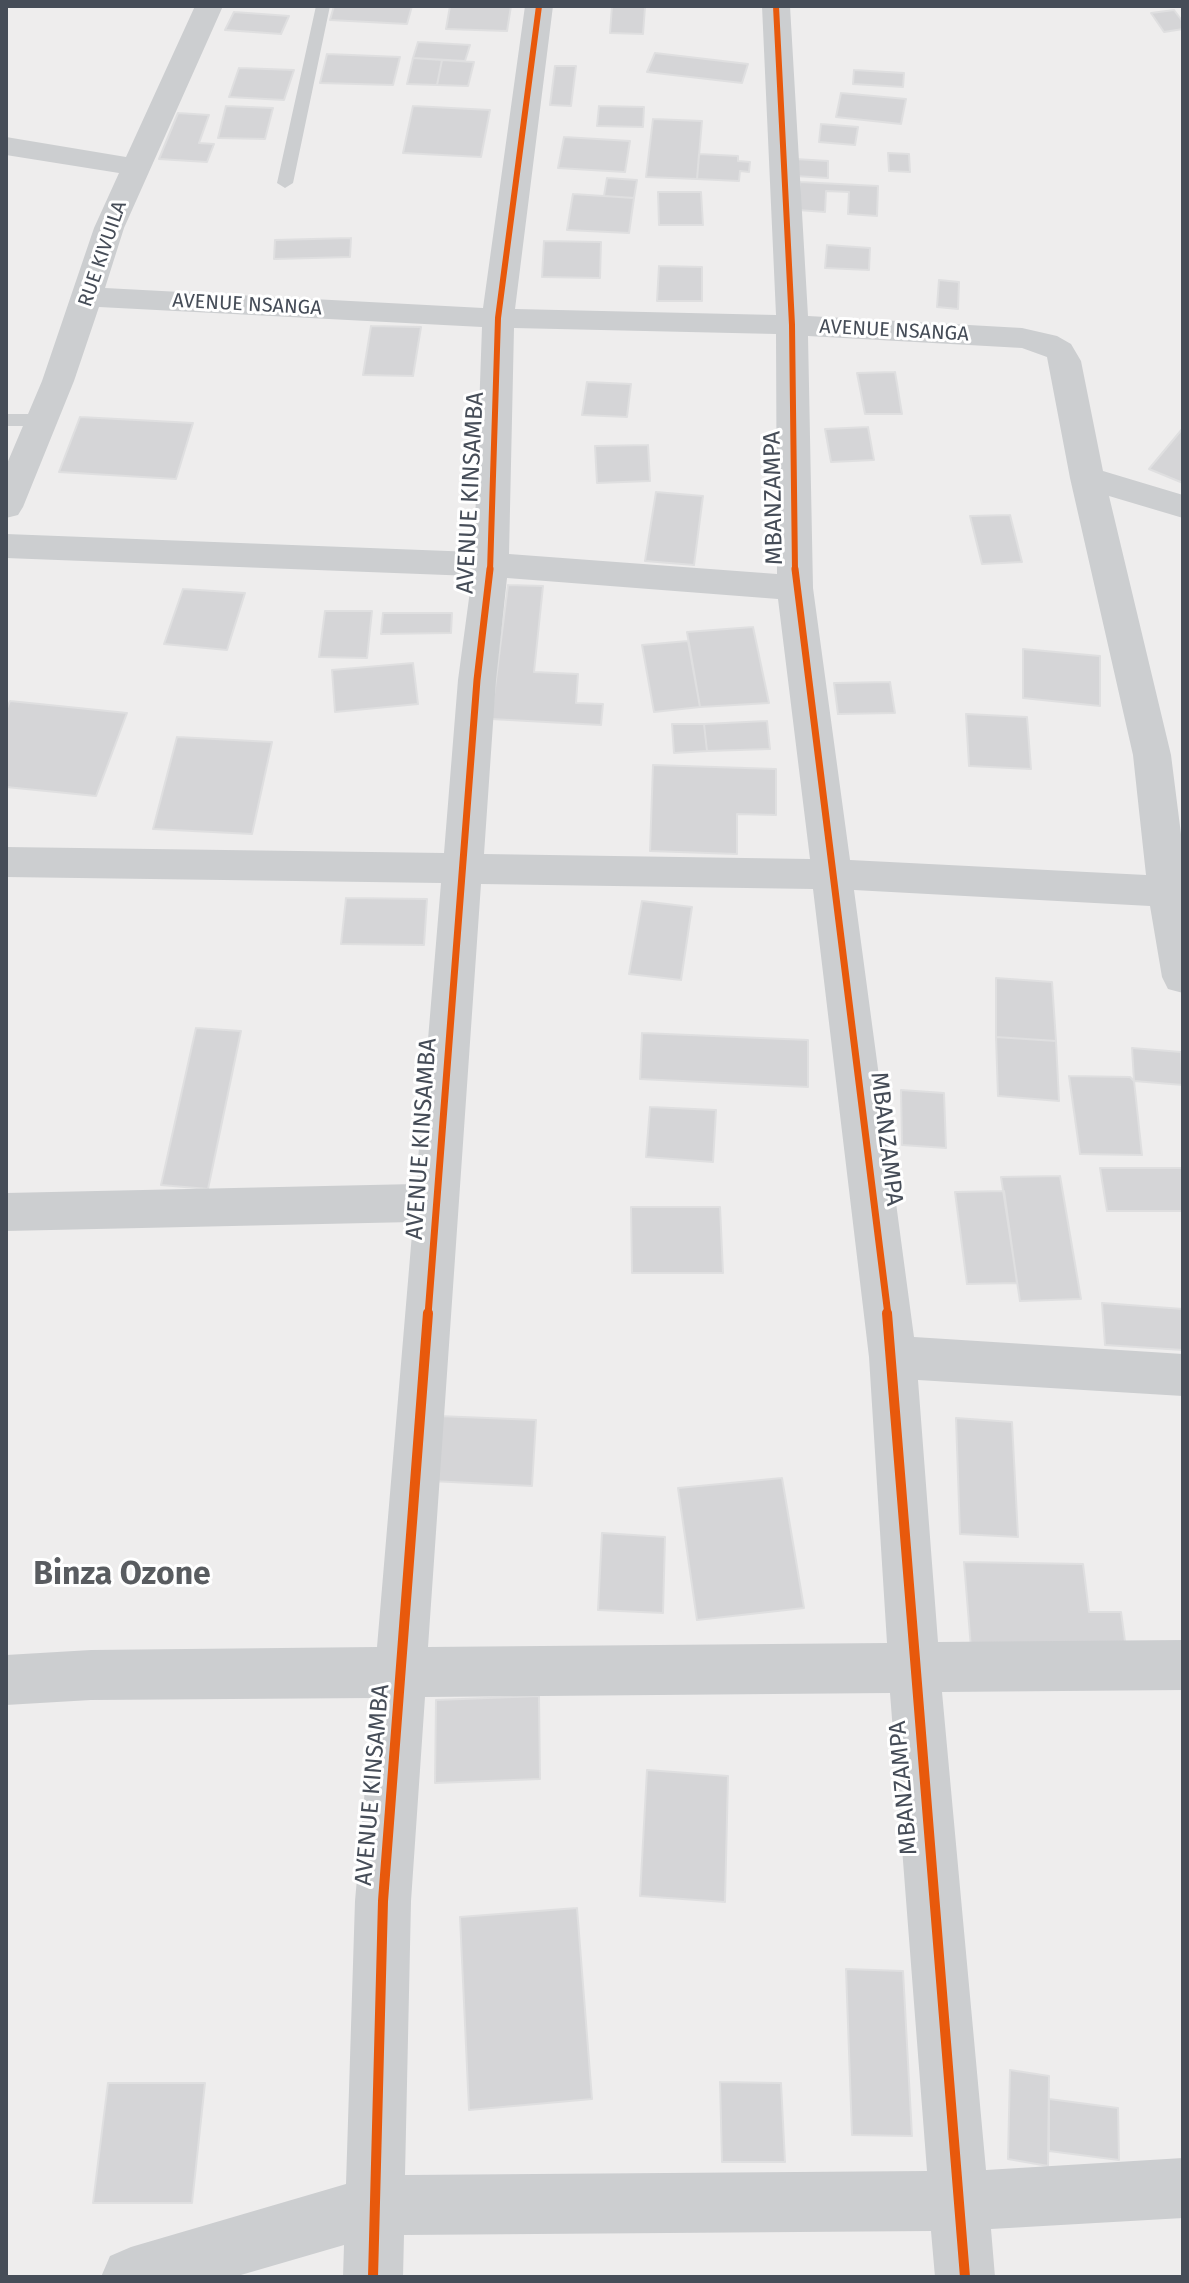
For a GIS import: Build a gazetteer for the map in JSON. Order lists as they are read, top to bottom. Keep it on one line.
{"streets":{"street":["RUE KIVUILA","AVENUE NSANGA","AVENUE KINSAMBA","MBANZAMPA"]},"crossings":[["RUE KIVUILA","AVENUE NSANGA"],["AVENUE NSANGA","AVENUE KINSAMBA"],["AVENUE NSANGA","MBANZAMPA"]],"districts":["Binza Ozone"]}
